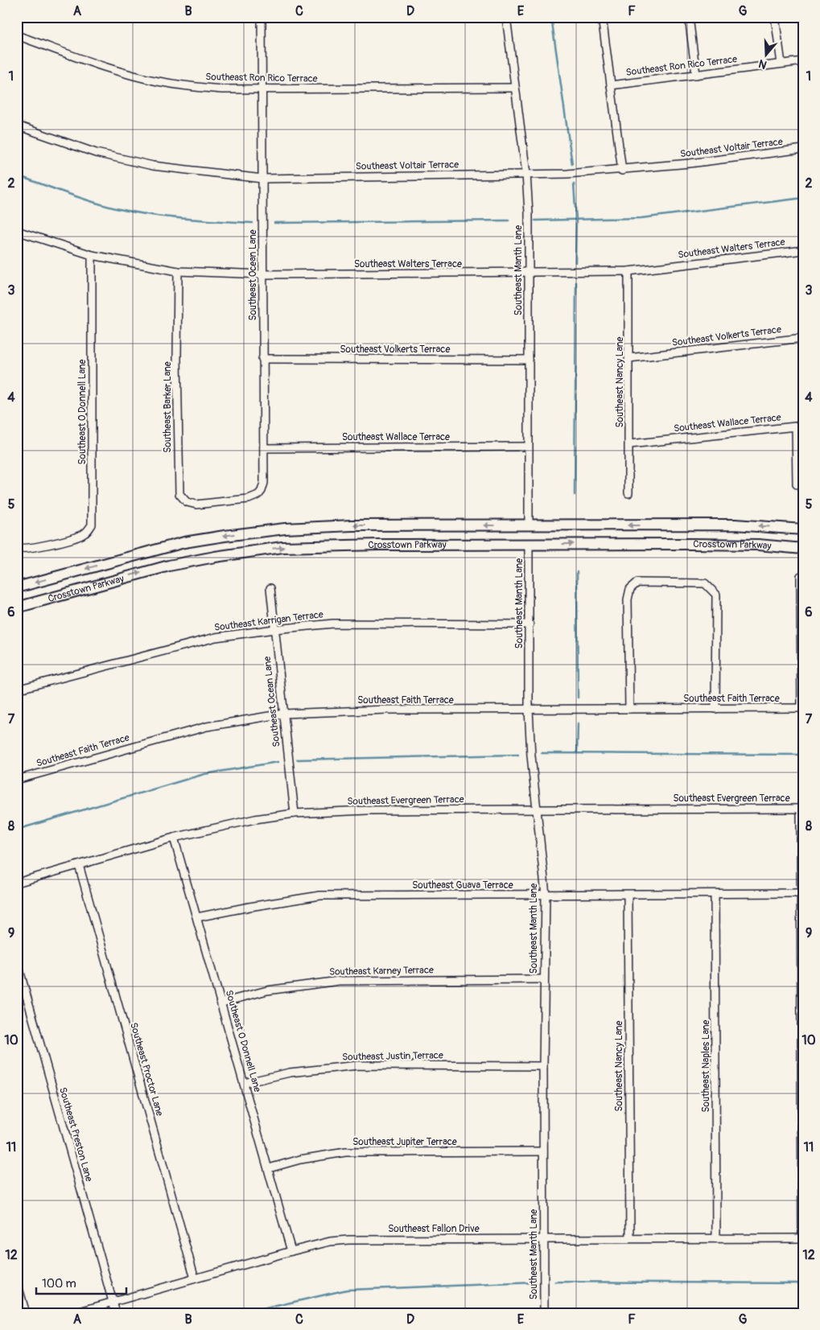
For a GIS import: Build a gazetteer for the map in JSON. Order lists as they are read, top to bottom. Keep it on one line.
{"streets":{"main road":["Crosstown Parkway"],"street":["Southeast Ron Rico Terrace","Southeast Voltair Terrace","Southeast Walters Terrace","Southeast Manth Lane","Southeast Ocean Lane","Southeast Volkerts Terrace","Southeast Nancy Lane","Southeast Barker Lane","Southeast O Donnell Lane","Southeast Wallace Terrace","Southeast Karrigan Terrace","Southeast Faith Terrace","Southeast Evergreen Terrace","Southeast Guava Terrace","Southeast Karney Terrace","Southeast Justin Terrace","Southeast Naples Lane","Southeast Proctor Lane","Southeast Preston Lane","Southeast Jupiter Terrace","Southeast Fallon Drive"]},"crossings":[["Southeast Ron Rico Terrace","Southeast Manth Lane"],["Southeast Ron Rico Terrace","Southeast Ocean Lane"],["Southeast Voltair Terrace","Southeast Manth Lane"],["Southeast Voltair Terrace","Southeast Ocean Lane"],["Southeast Walters Terrace","Southeast Manth Lane"],["Southeast Walters Terrace","Southeast Ocean Lane"],["Southeast Walters Terrace","Southeast Nancy Lane"],["Southeast Walters Terrace","Southeast Barker Lane"],["Southeast Walters Terrace","Southeast O Donnell Lane"],["Southeast Manth Lane","Southeast Volkerts Terrace"],["Southeast Manth Lane","Southeast Wallace Terrace"],["Southeast Manth Lane","Crosstown Parkway"],["Southeast Manth Lane","Southeast Karrigan Terrace"],["Southeast Manth Lane","Southeast Faith Terrace"],["Southeast Manth Lane","Southeast Evergreen Terrace"],["Southeast Manth Lane","Southeast Guava Terrace"],["Southeast Manth Lane","Southeast Karney Terrace"],["Southeast Manth Lane","Southeast Justin Terrace"],["Southeast Manth Lane","Southeast Jupiter Terrace"],["Southeast Manth Lane","Southeast Fallon Drive"],["Southeast Ocean Lane","Southeast Volkerts Terrace"],["Southeast Ocean Lane","Southeast Barker Lane"],["Southeast Ocean Lane","Southeast Wallace Terrace"],["Southeast Ocean Lane","Southeast Karrigan Terrace"],["Southeast Ocean Lane","Southeast Faith Terrace"],["Southeast Ocean Lane","Southeast Evergreen Terrace"],["Southeast Volkerts Terrace","Southeast Nancy Lane"],["Southeast Nancy Lane","Southeast Wallace Terrace"],["Southeast Nancy Lane","Southeast Guava Terrace"],["Southeast Nancy Lane","Southeast Fallon Drive"],["Southeast O Donnell Lane","Southeast Evergreen Terrace"],["Southeast O Donnell Lane","Southeast Guava Terrace"],["Southeast O Donnell Lane","Southeast Karney Terrace"],["Southeast O Donnell Lane","Southeast Justin Terrace"],["Southeast O Donnell Lane","Southeast Jupiter Terrace"],["Southeast O Donnell Lane","Southeast Fallon Drive"],["Southeast Evergreen Terrace","Southeast Proctor Lane"],["Southeast Guava Terrace","Southeast Naples Lane"],["Southeast Naples Lane","Southeast Fallon Drive"],["Southeast Proctor Lane","Southeast Fallon Drive"],["Southeast Preston Lane","Southeast Fallon Drive"]],"scale_bar":"100 m","north":"bottom","grid":{"columns":["A","B","C","D","E","F","G"],"rows":["1","2","3","4","5","6","7","8","9","10","11","12"]}}
